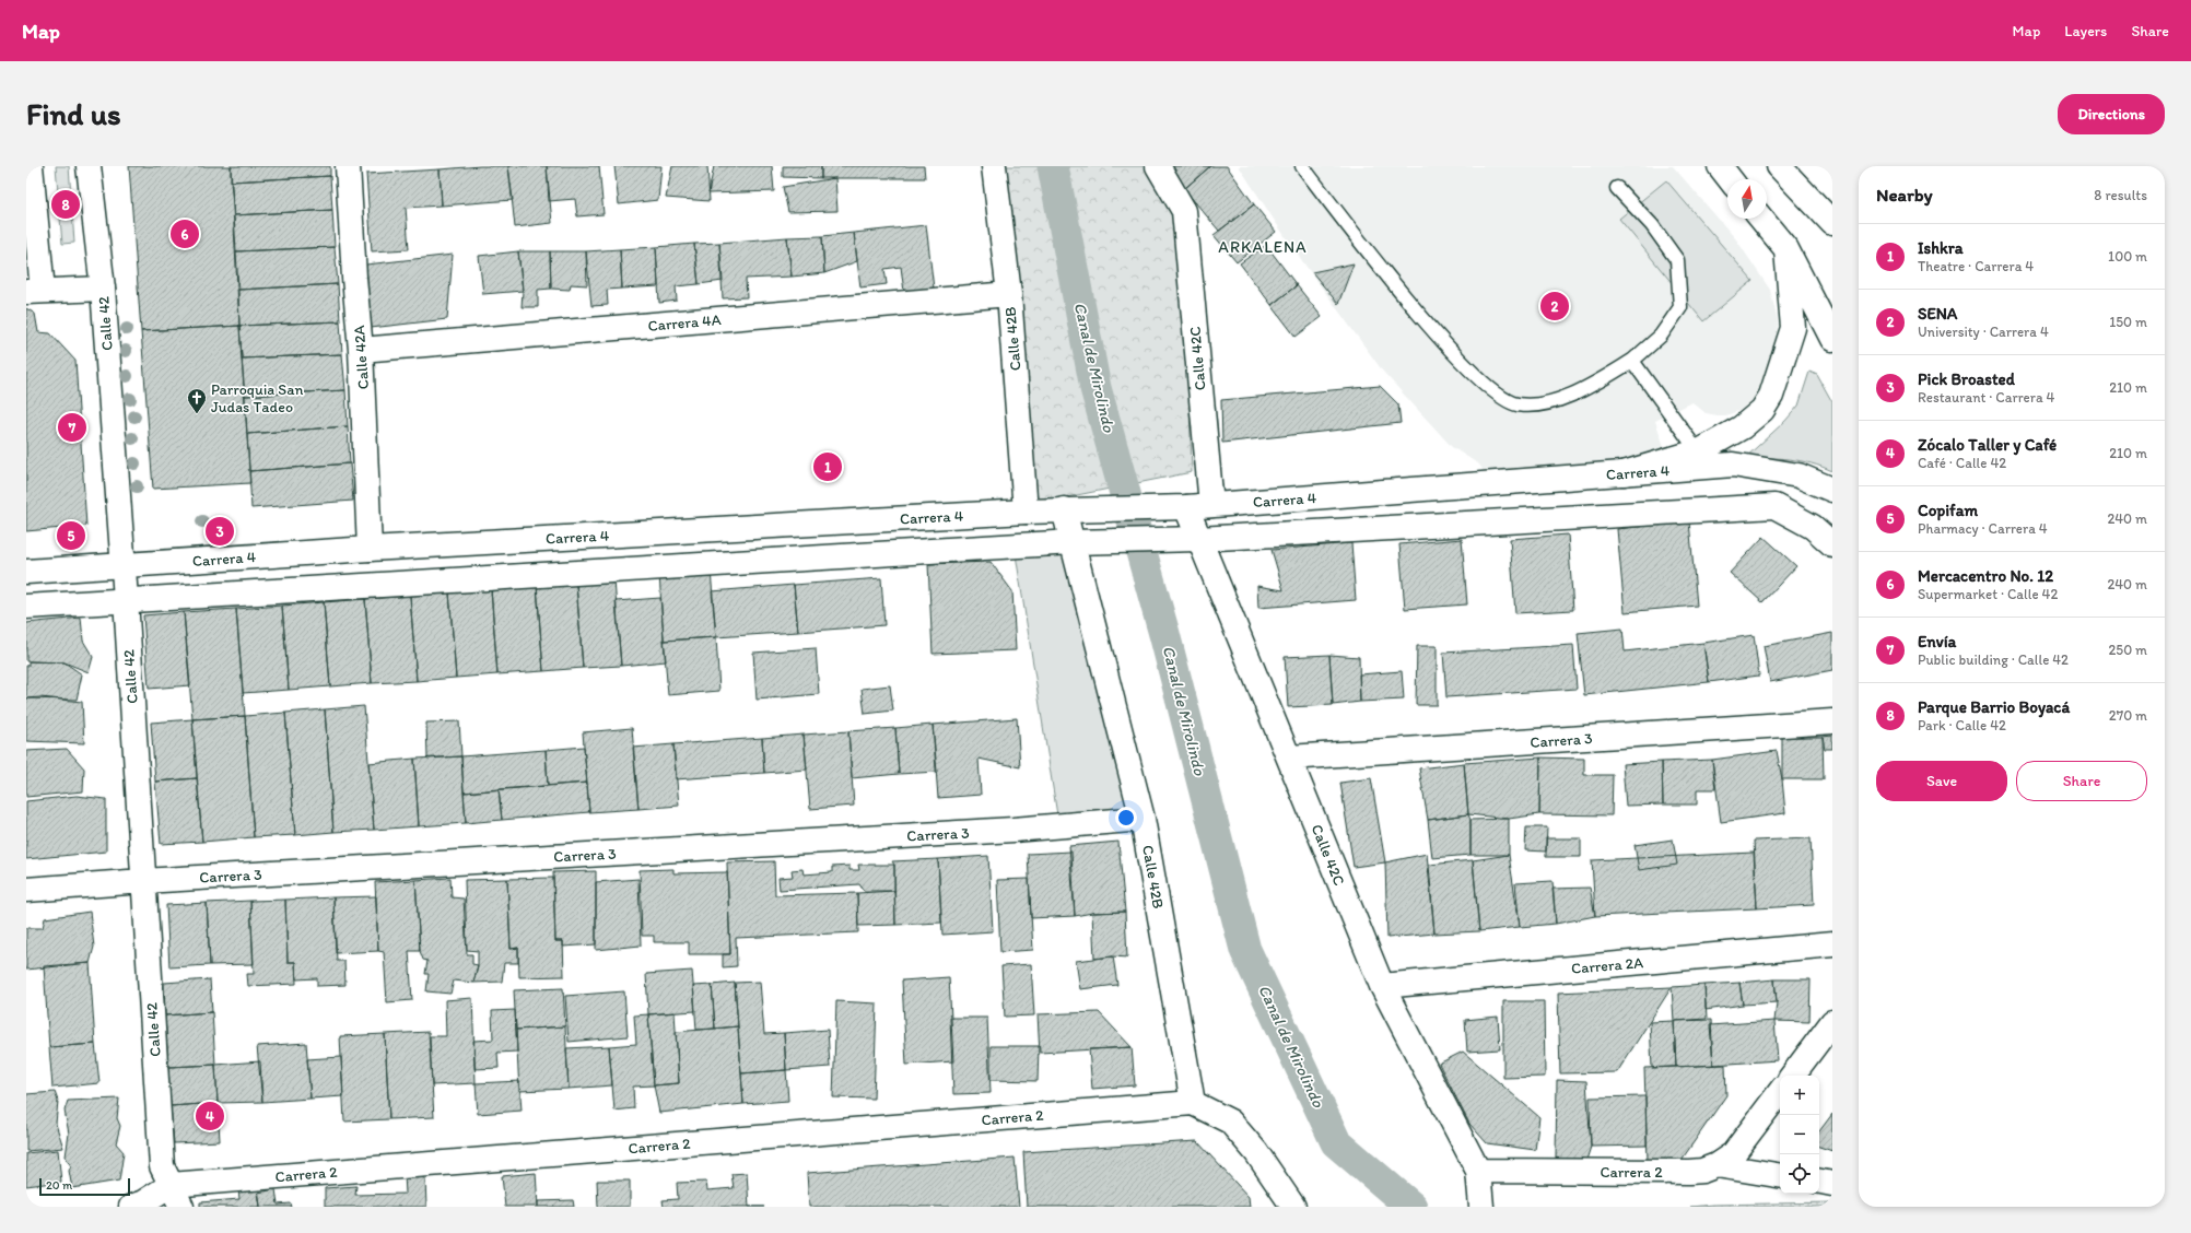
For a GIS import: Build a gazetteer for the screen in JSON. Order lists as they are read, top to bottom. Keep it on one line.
{"streets":{"street":["Carrera 4A","Calle 42","Calle 42B","Calle 42A","Calle 42C","Carrera 4","Carrera 3","Carrera 2A","Carrera 2"]},"crossings":[["Carrera 4A","Calle 42B"],["Carrera 4A","Calle 42A"],["Calle 42","Carrera 4"],["Calle 42","Carrera 3"],["Calle 42","Carrera 2"],["Calle 42B","Carrera 4"],["Calle 42B","Carrera 3"],["Calle 42B","Carrera 2"],["Calle 42A","Carrera 4"],["Calle 42C","Carrera 4"],["Calle 42C","Carrera 3"],["Calle 42C","Carrera 2A"],["Calle 42C","Carrera 2"]],"districts":["ARKALENA"],"water":["Canal de Mirolindo"],"places":{"church":["Parroquia San Judas Tadeo"]},"scale_bar":"20 m","north":"top","page":{"header":"Map","nav":["Map","Layers","Share"],"buttons":["Directions",["Save","Share"]],"title":"Find us","heading":["Nearby","8 results"],"pins":["8","6","2","7","1","3","5","4"],"list":[{"mark":"1","name":"Ishkra","note":"Theatre · Carrera 4","value":"100 m"},{"mark":"2","name":"SENA","note":"University · Carrera 4","value":"150 m"},{"mark":"3","name":"Pick Broasted","note":"Restaurant · Carrera 4","value":"210 m"},{"mark":"4","name":"Zócalo Taller y Café","note":"Café · Calle 42","value":"210 m"},{"mark":"5","name":"Copifam","note":"Pharmacy · Carrera 4","value":"240 m"},{"mark":"6","name":"Mercacentro No. 12","note":"Supermarket · Calle 42","value":"240 m"},{"mark":"7","name":"Envía","note":"Public building · Calle 42","value":"250 m"},{"mark":"8","name":"Parque Barrio Boyacá","note":"Park · Calle 42","value":"270 m"}],"map_buttons":["+","−"],"scale":"20 m"}}
